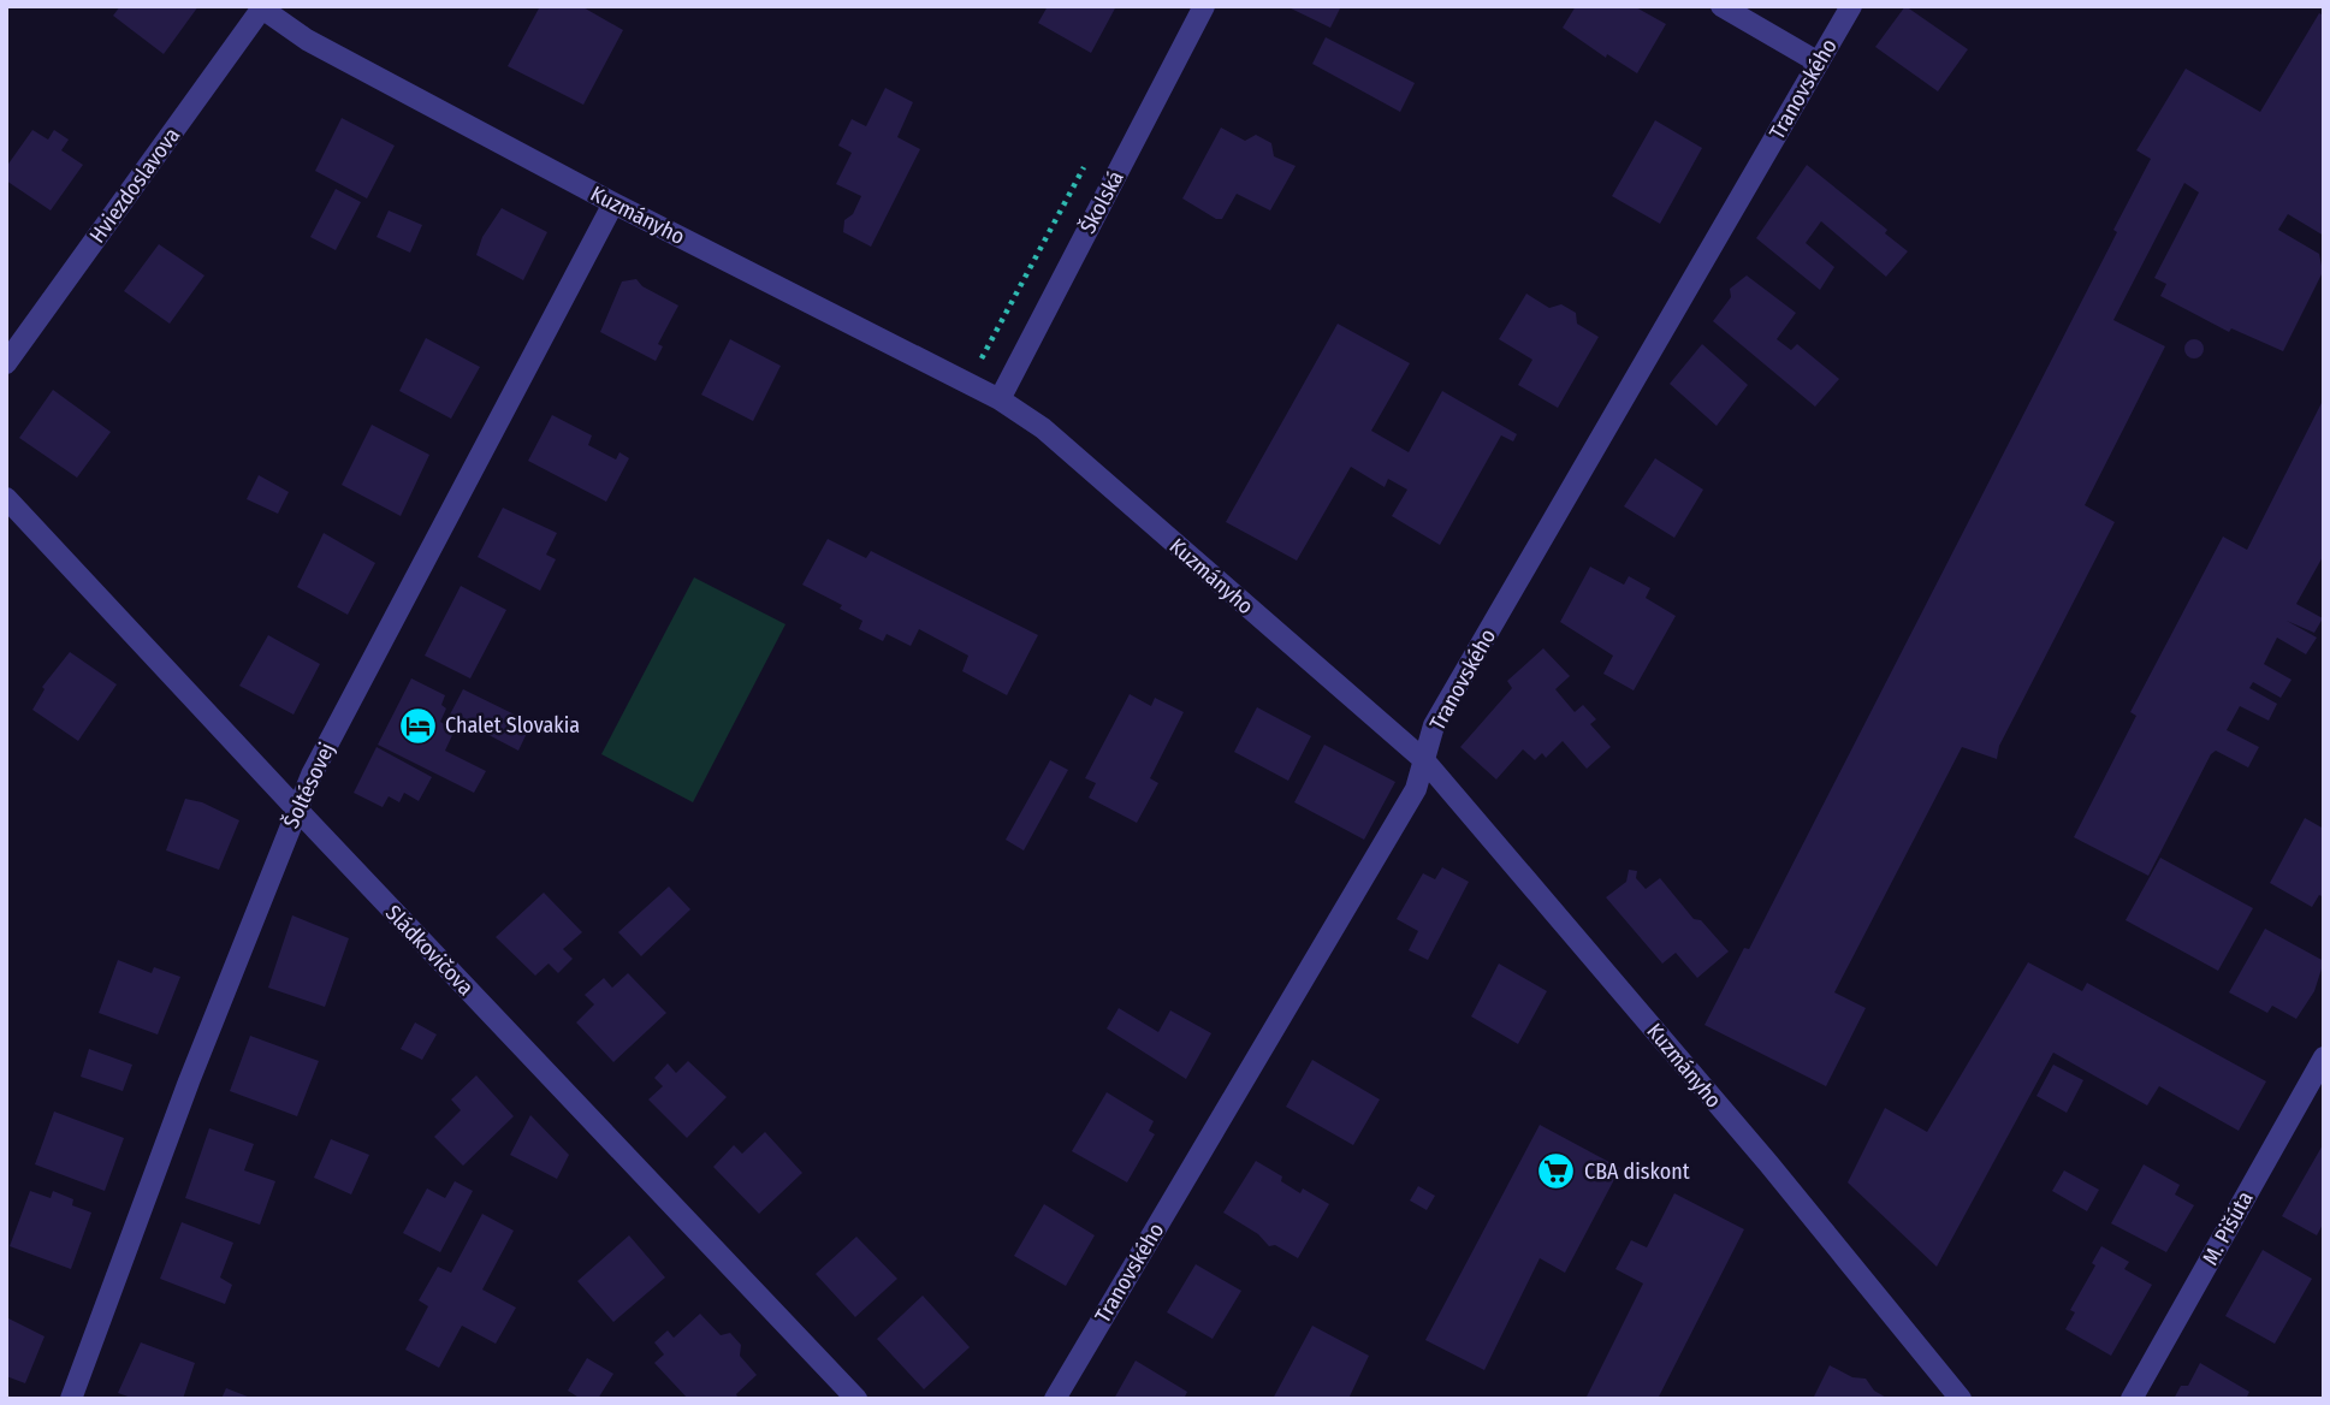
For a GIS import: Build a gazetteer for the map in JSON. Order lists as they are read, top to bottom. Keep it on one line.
{"streets":{"street":["Tranovského","Hviezdoslavova","Školská","Kuzmányho","Šoltésovej","Sládkovičova","M. Pišúta"]},"crossings":[["Tranovského","Kuzmányho"],["Hviezdoslavova","Kuzmányho"],["Školská","Kuzmányho"],["Kuzmányho","Šoltésovej"],["Šoltésovej","Sládkovičova"]],"places":{"hotel":["Chalet Slovakia"],"supermarket":["CBA diskont"]}}
